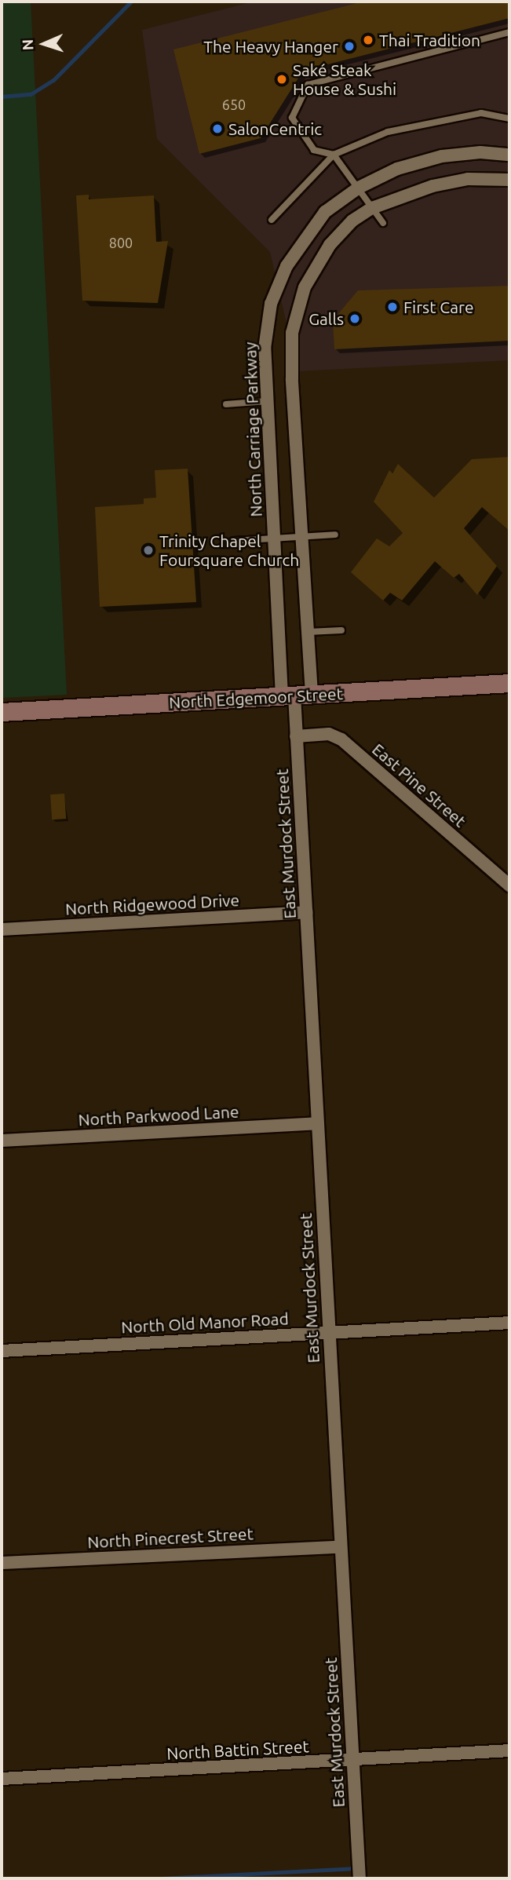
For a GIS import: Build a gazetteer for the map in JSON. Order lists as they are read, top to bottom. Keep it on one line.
{"streets":{"street":["North Carriage Parkway","North Edgemoor Street","East Pine Street","East Murdock Street","North Ridgewood Drive","North Parkwood Lane","North Old Manor Road","North Pinecrest Street","North Battin Street"]},"crossings":[["North Carriage Parkway","North Edgemoor Street"],["North Carriage Parkway","East Murdock Street"],["North Edgemoor Street","East Murdock Street"],["East Pine Street","East Murdock Street"],["East Murdock Street","North Ridgewood Drive"],["East Murdock Street","North Parkwood Lane"],["East Murdock Street","North Old Manor Road"],["East Murdock Street","North Pinecrest Street"],["East Murdock Street","North Battin Street"]],"places":["Thai Tradition","The Heavy Hanger","Saké Steak House & Sushi","SalonCentric","First Care","Galls","Trinity Chapel Foursquare Church"],"house_numbers":["650","800"],"north":"left"}
